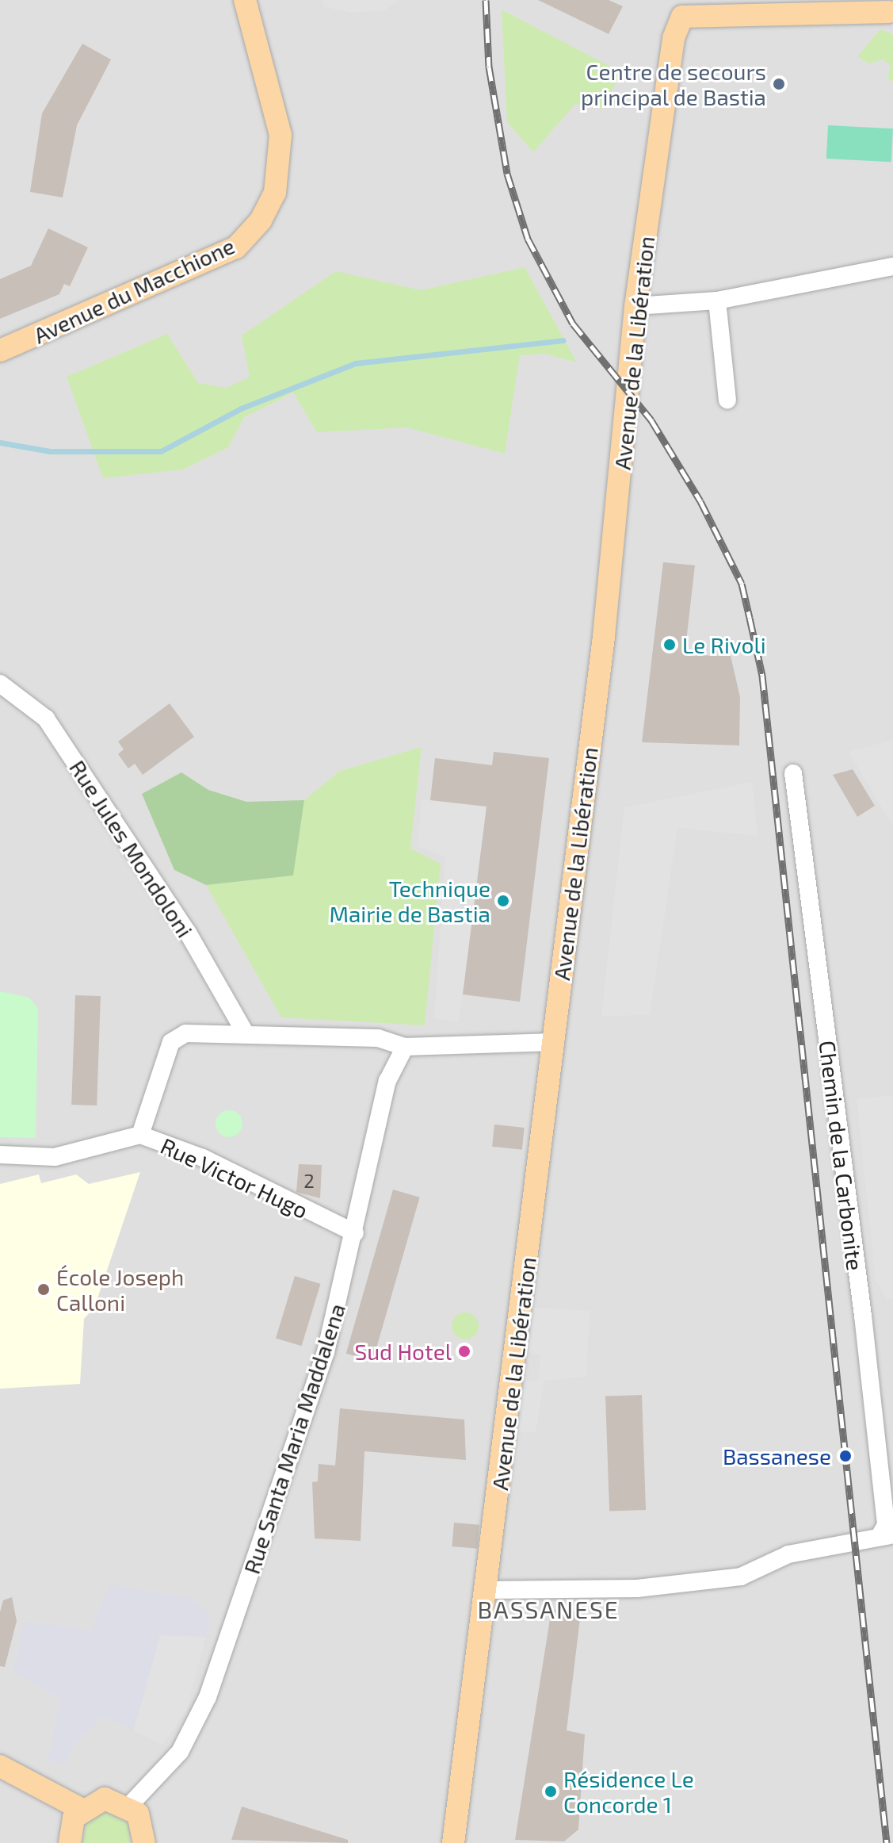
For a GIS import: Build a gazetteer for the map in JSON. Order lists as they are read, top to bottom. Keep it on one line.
{"streets":{"main road":["Avenue du Macchione","Avenue de la Libération"],"street":["Rue Jules Mondoloni","Chemin de la Carbonite","Rue Victor Hugo","Rue Santa Maria Maddalena"]},"crossings":[["Rue Victor Hugo","Rue Santa Maria Maddalena"]],"districts":["BASSANESE"],"places":["Centre de secours principal de Bastia","Le Rivoli","Technique Mairie de Bastia","École Joseph Calloni","Sud Hotel","Bassanese","Résidence Le Concorde 1"],"house_numbers":["2"]}
